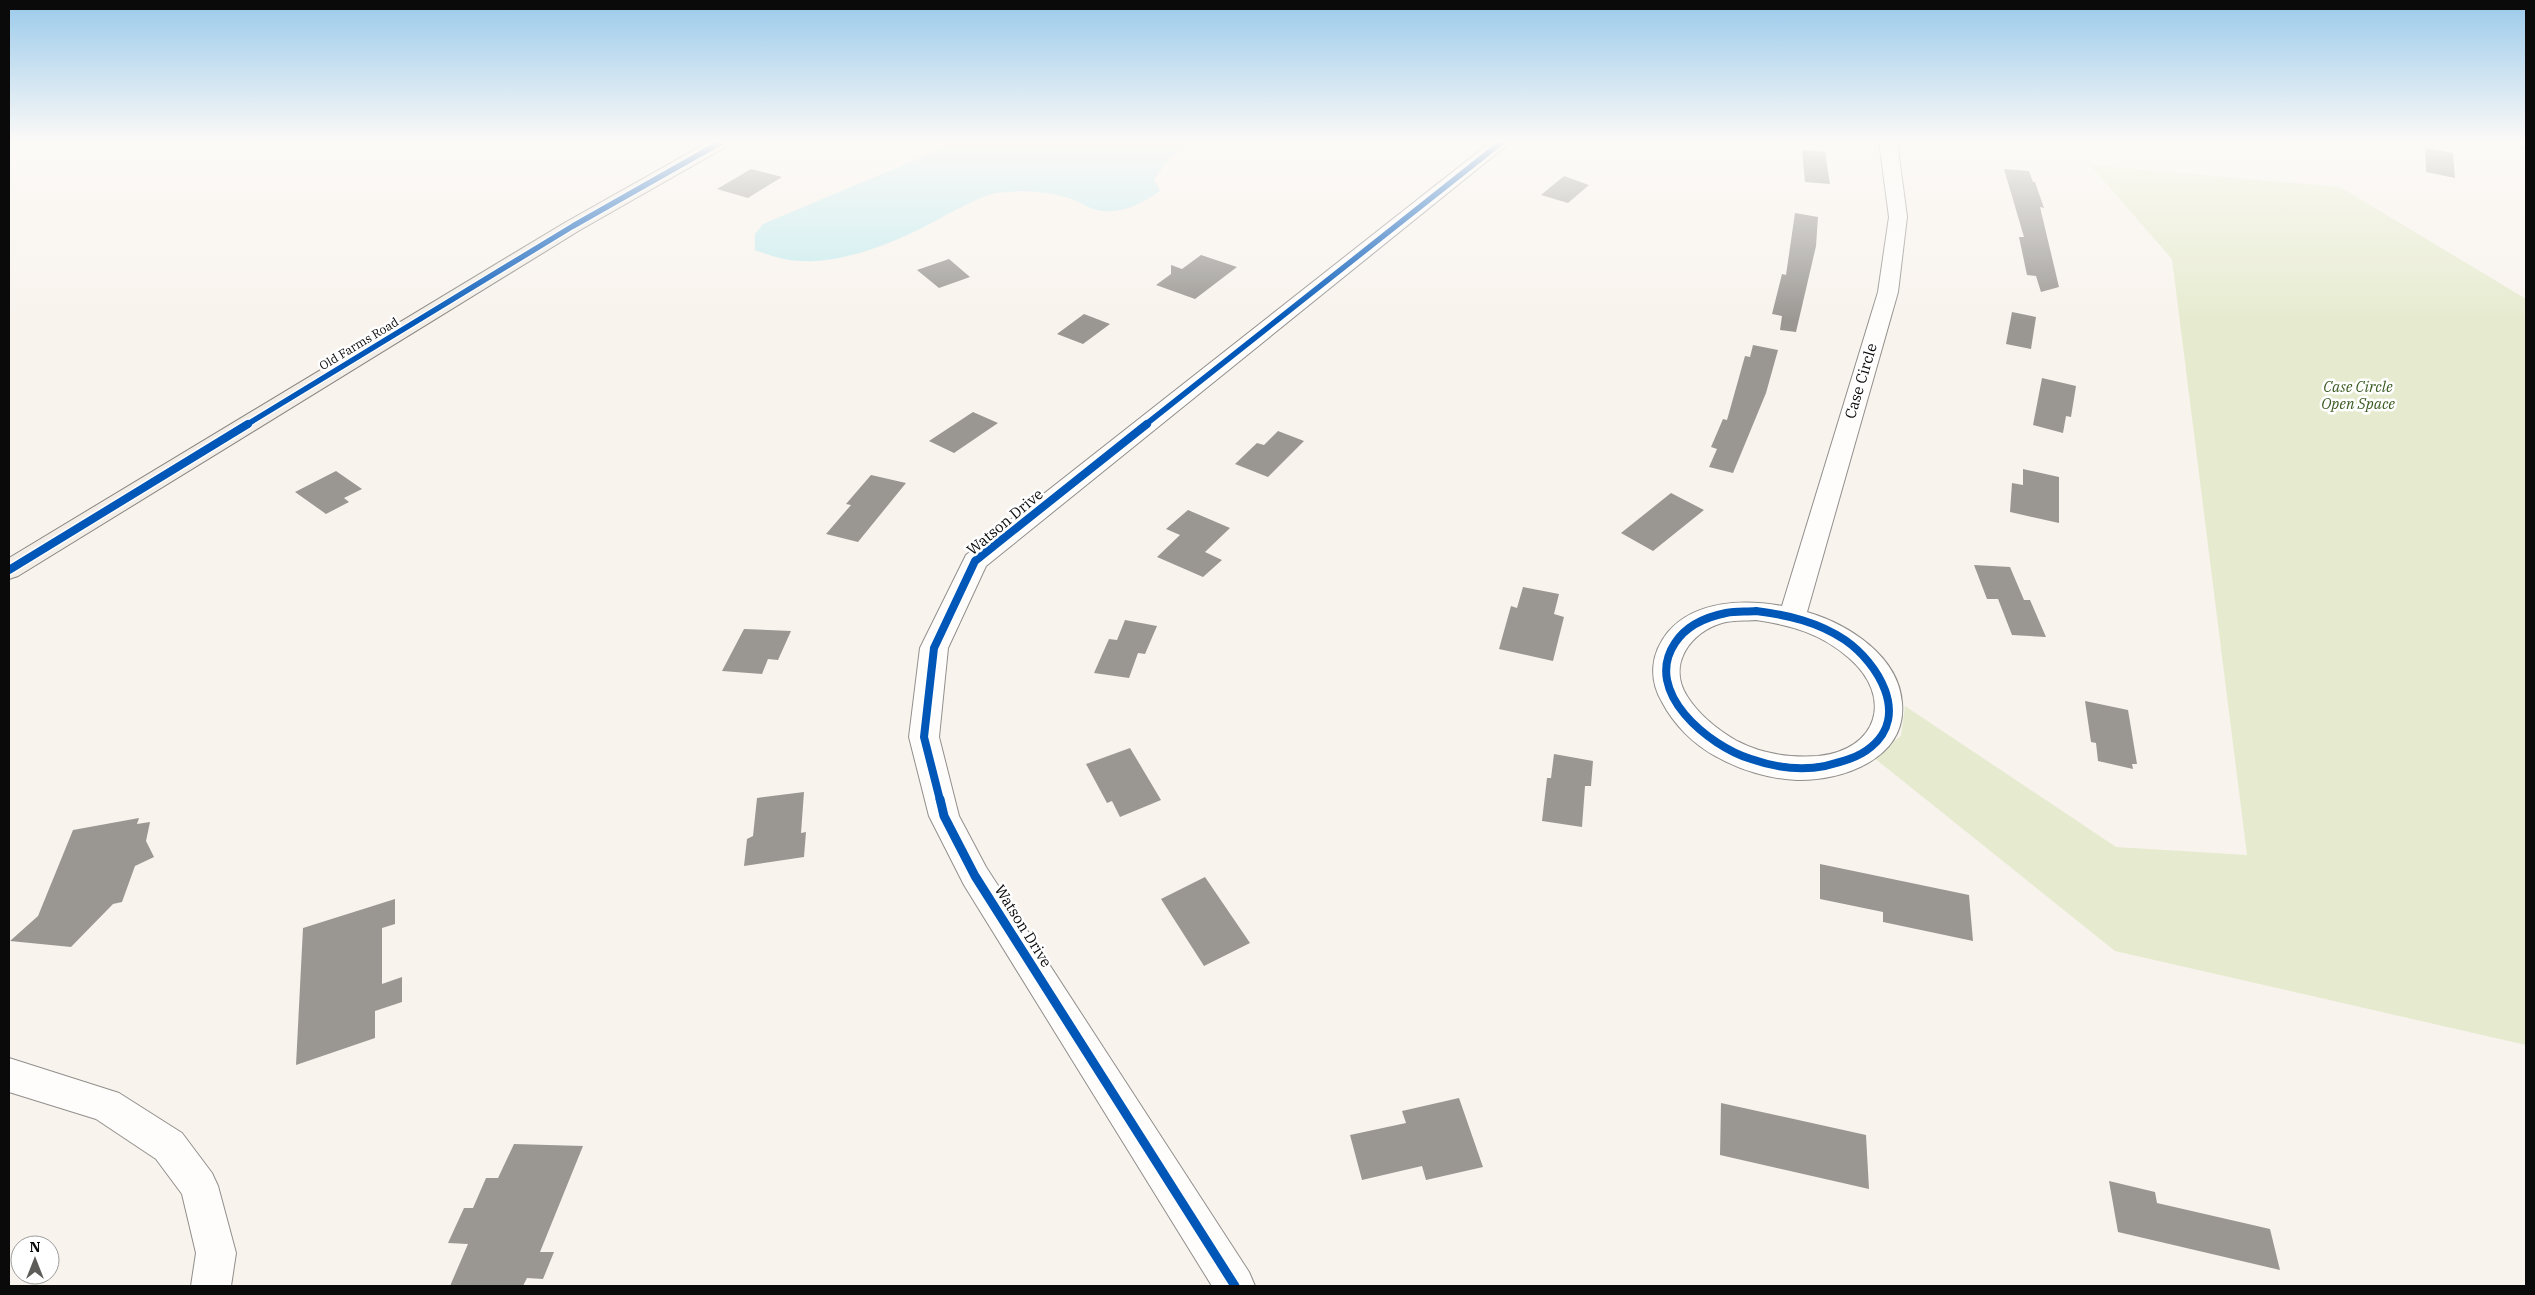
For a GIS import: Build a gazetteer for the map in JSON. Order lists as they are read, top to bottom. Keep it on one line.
{"streets":{"street":["Old Farms Road","Case Circle","Watson Drive"]},"parks":["Case Circle Open Space"],"north":"top"}
